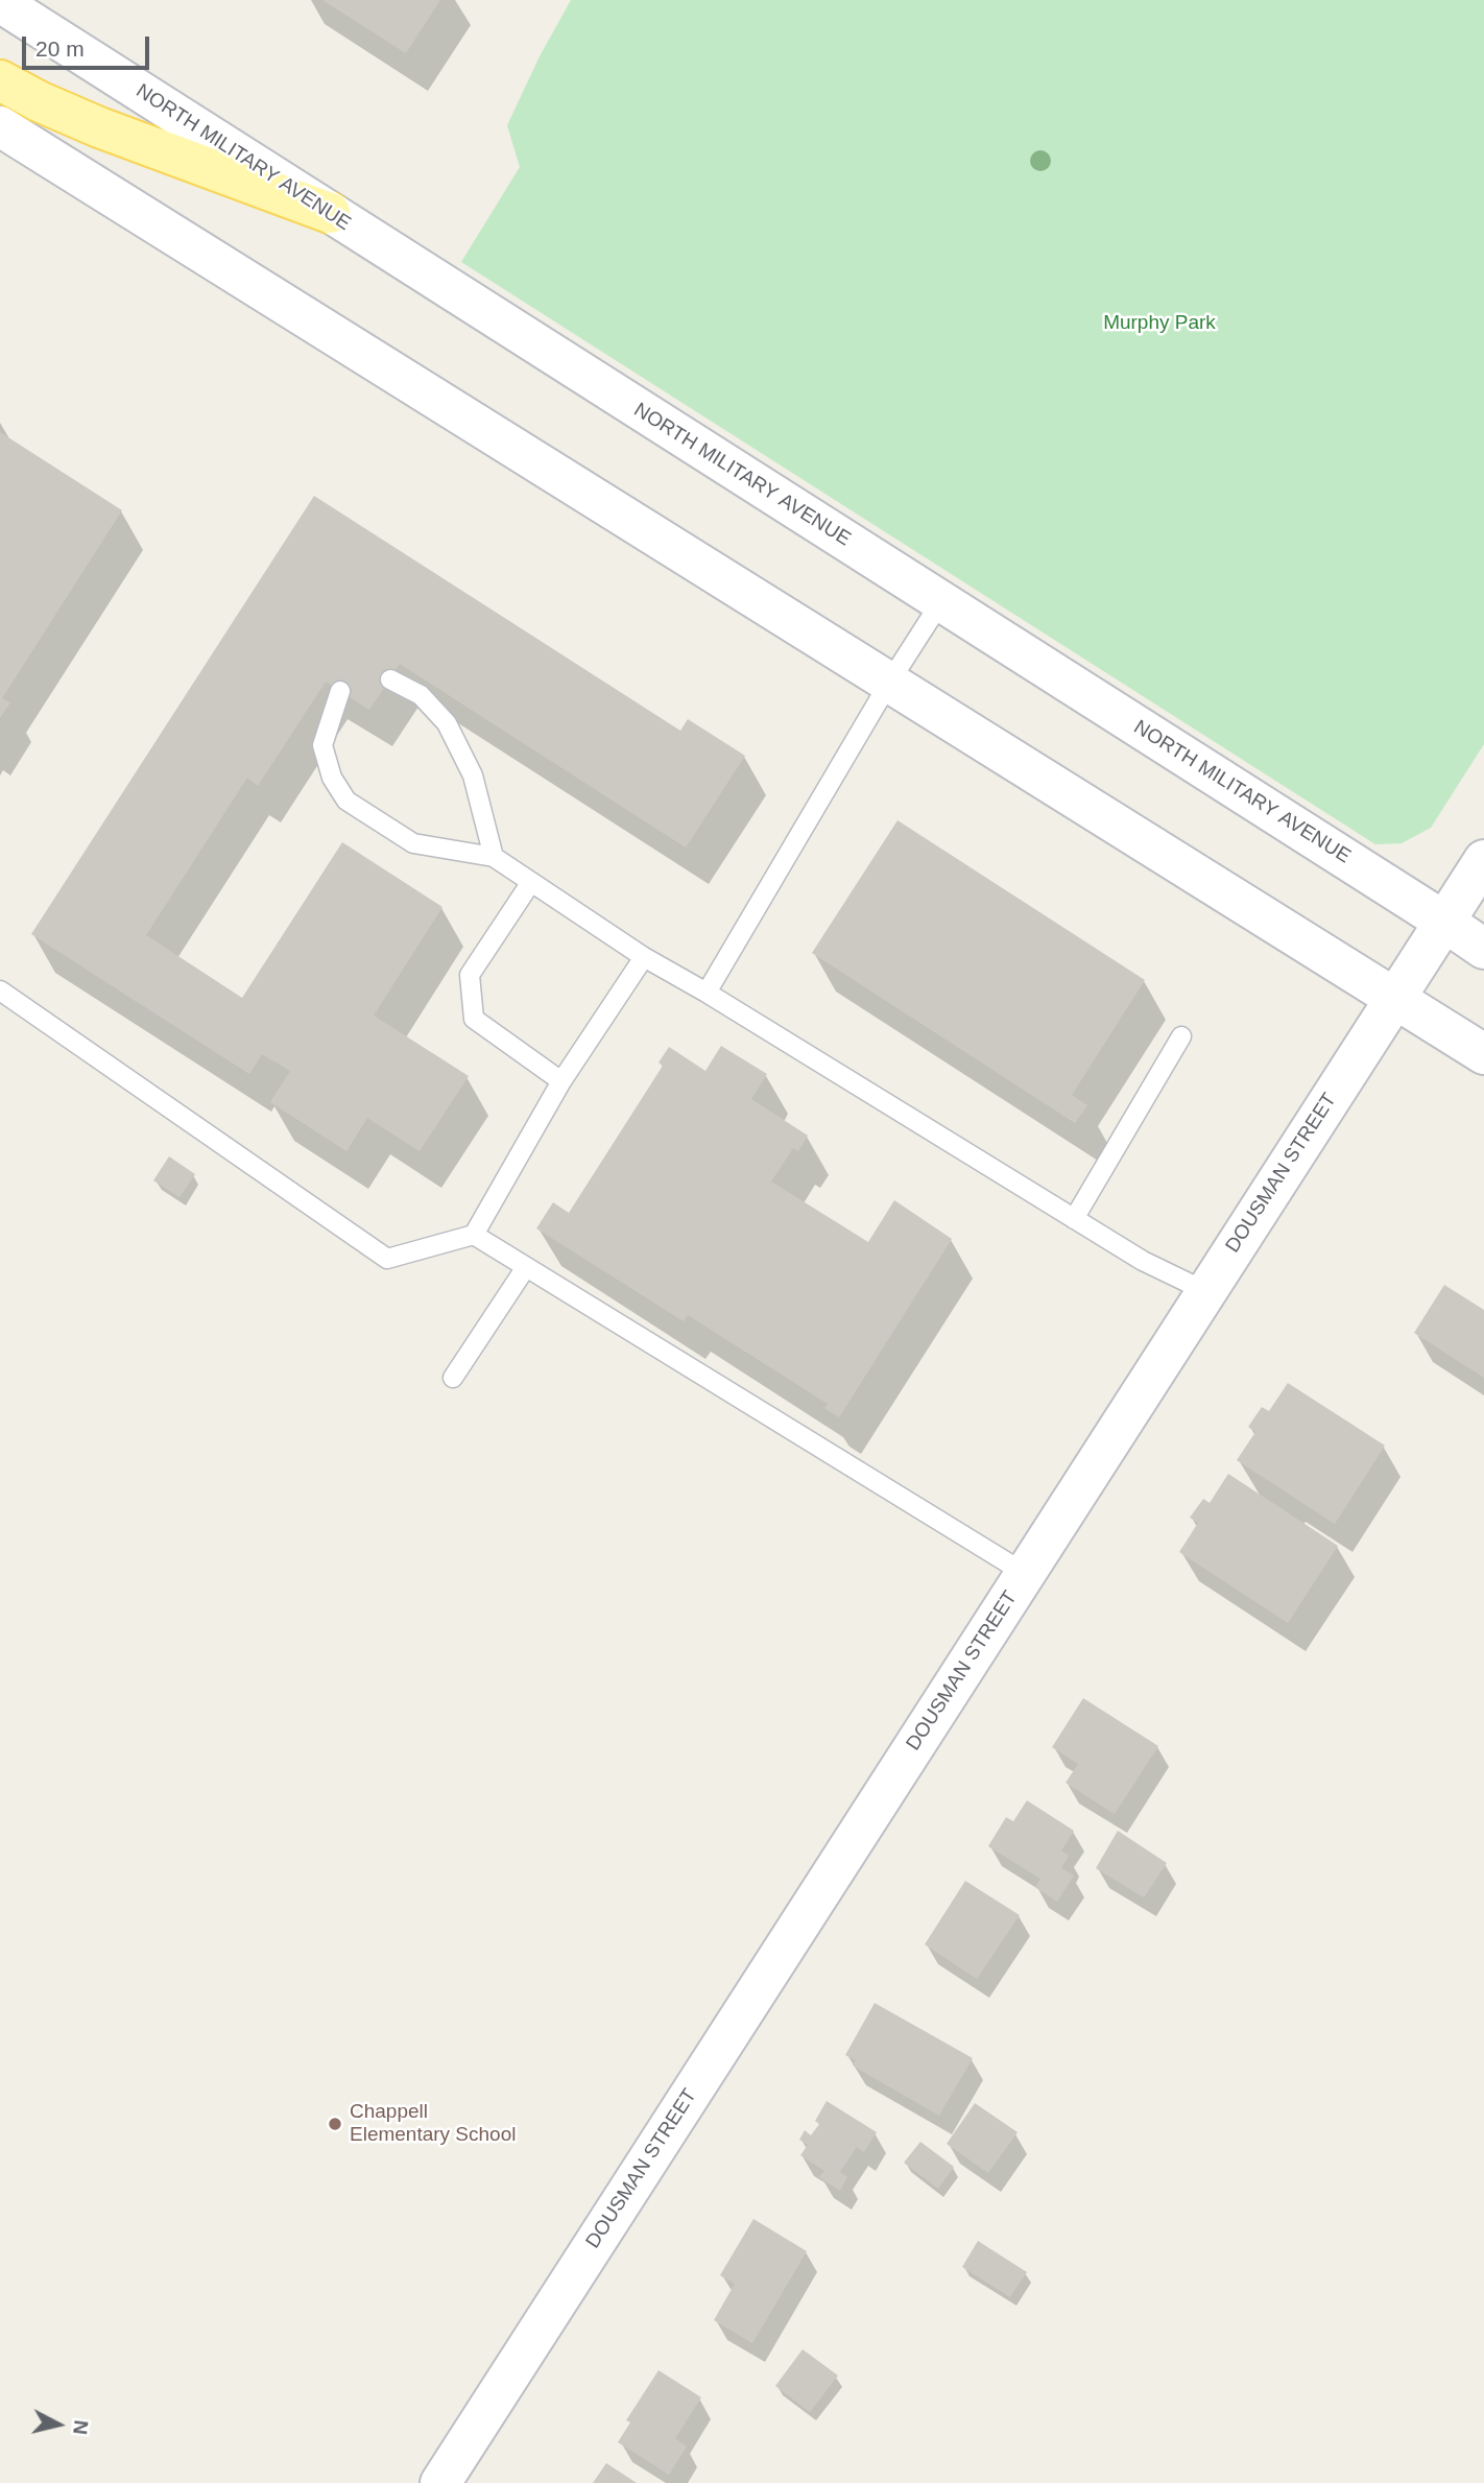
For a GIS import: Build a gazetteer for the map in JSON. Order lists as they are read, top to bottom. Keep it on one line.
{"streets":{"main road":["NORTH MILITARY AVENUE","DOUSMAN STREET"]},"crossings":[["NORTH MILITARY AVENUE","DOUSMAN STREET"]],"parks":["Murphy Park"],"places":["Chappell Elementary School"],"scale_bar":"20 m","north":"right"}
